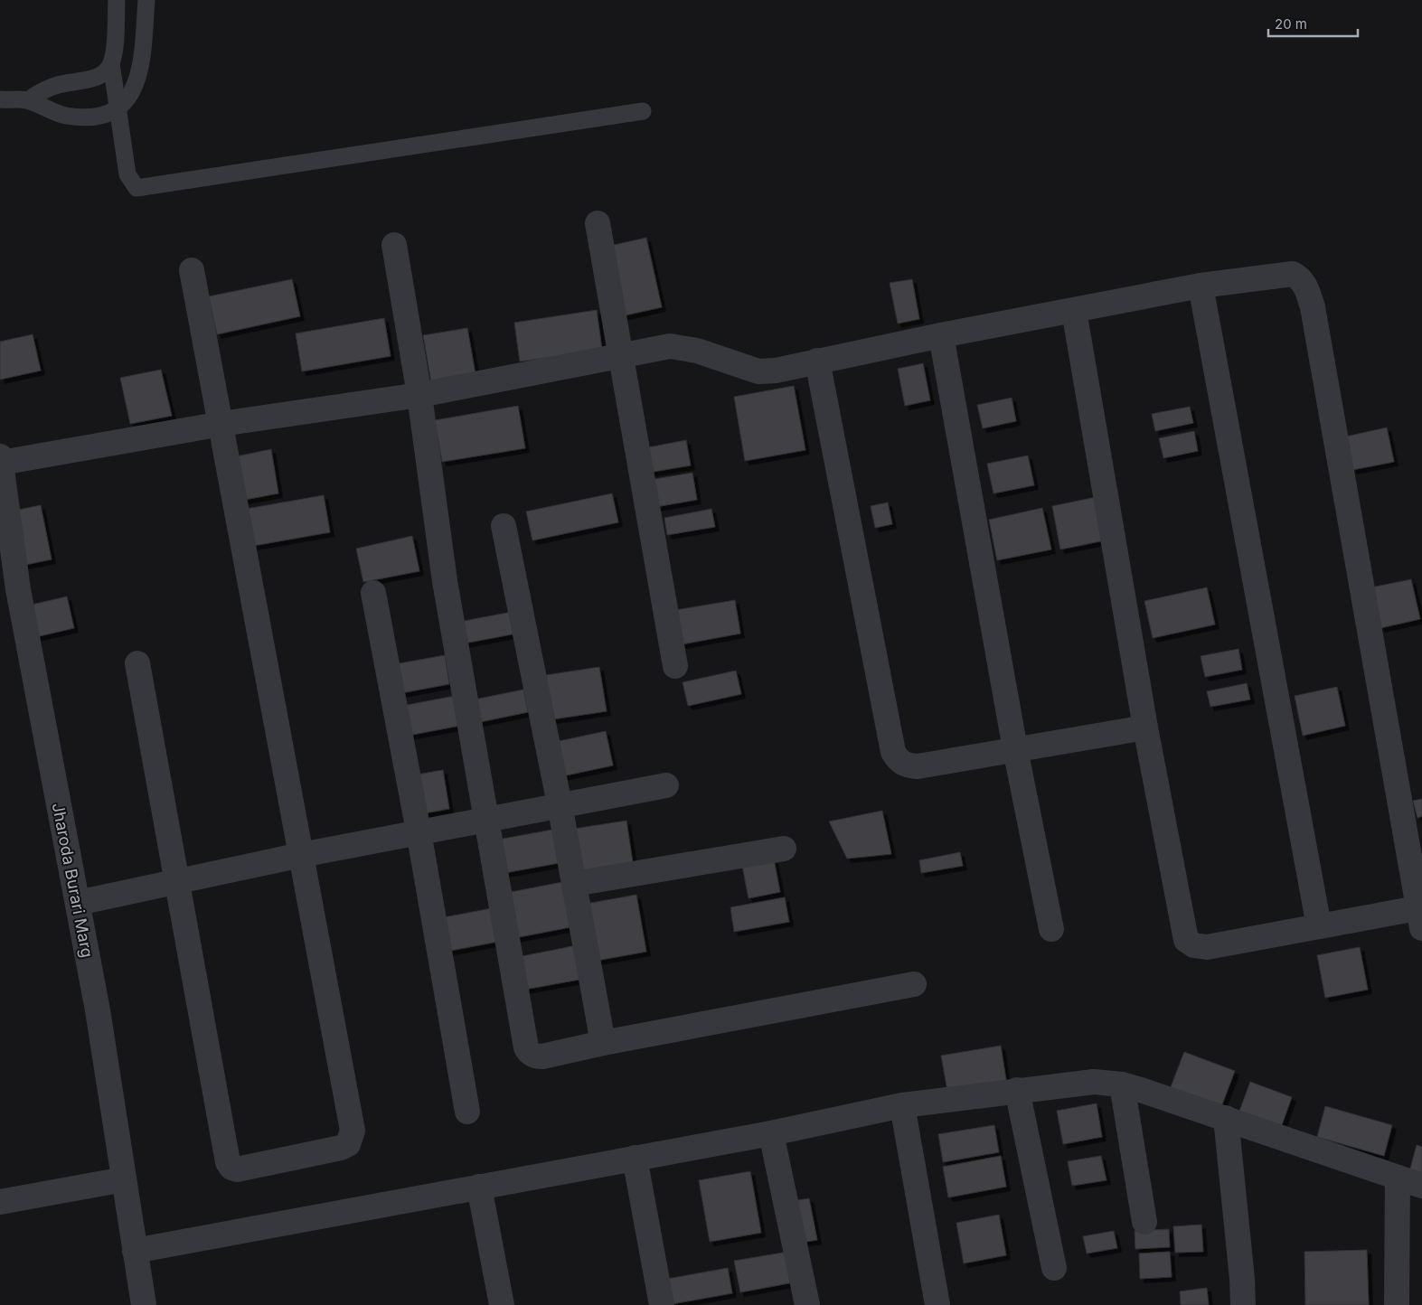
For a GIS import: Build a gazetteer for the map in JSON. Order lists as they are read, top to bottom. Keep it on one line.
{"streets":{"street":["Jharoda Burari Marg"]},"scale_bar":"20 m"}
